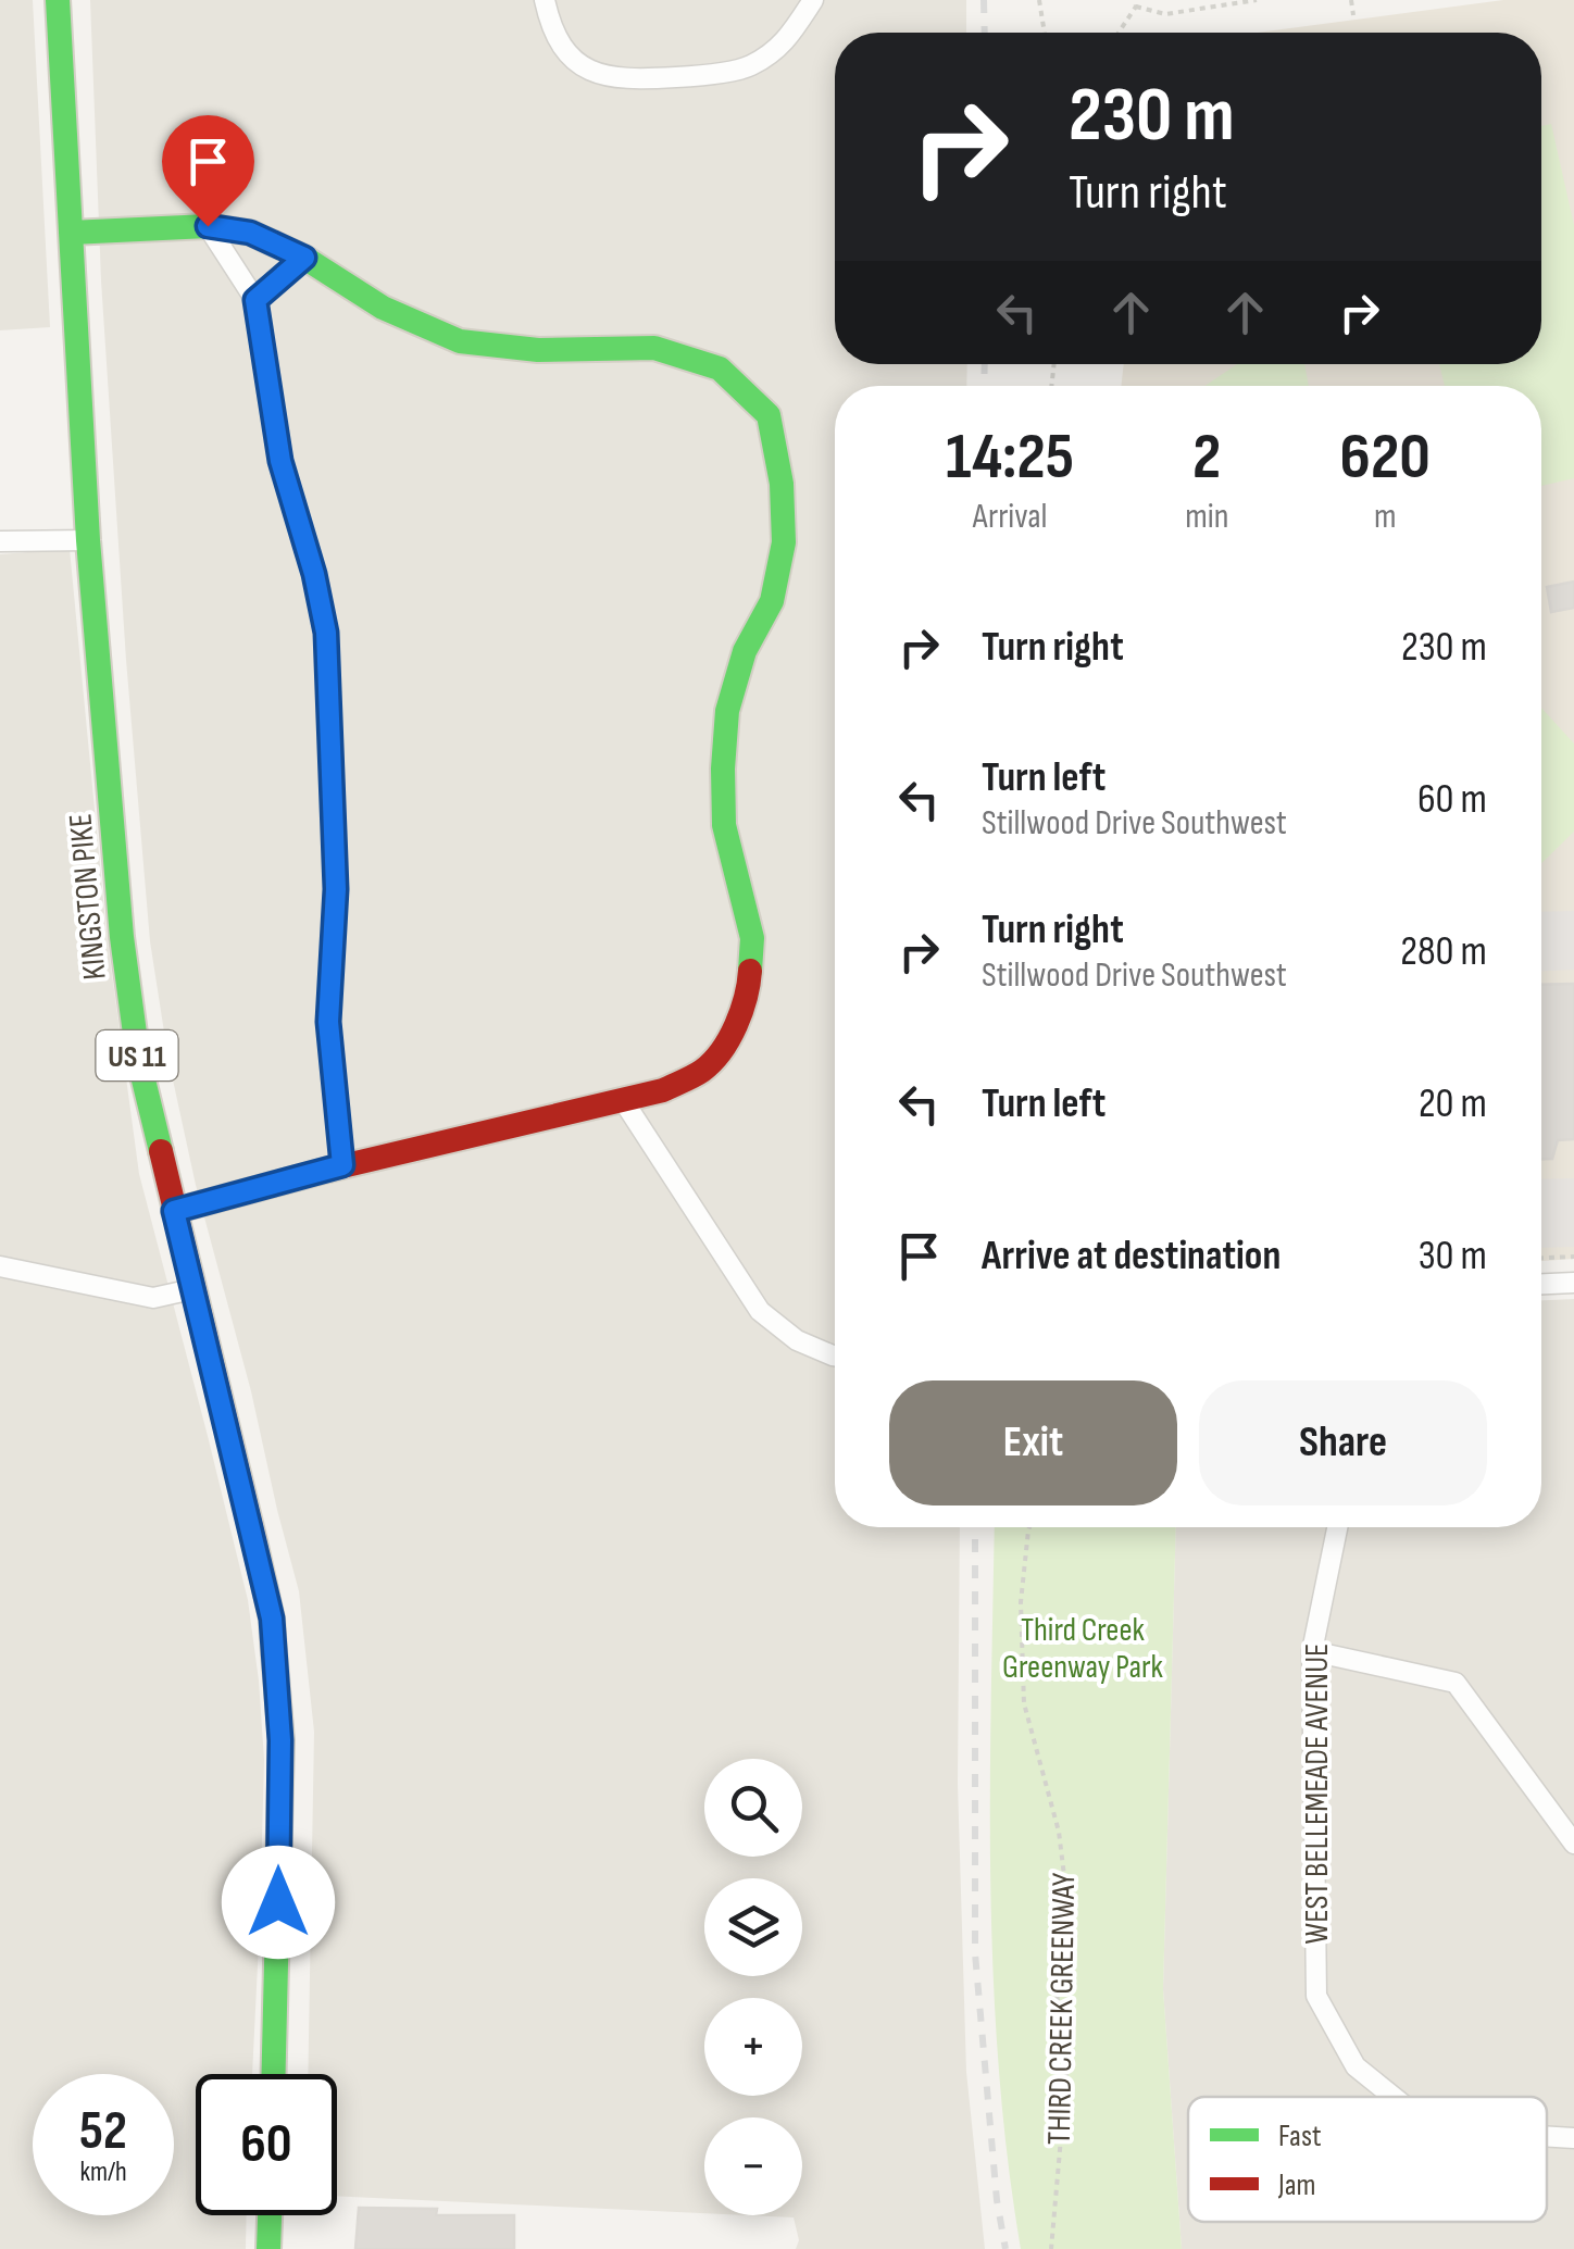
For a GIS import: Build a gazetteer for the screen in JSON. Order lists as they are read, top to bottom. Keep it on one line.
{"streets":{"main road":["KINGSTON PIKE","US 11"],"street":["WEST BELLEMEADE AVENUE"],"path":["THIRD CREEK GREENWAY"]},"parks":["Third Creek Greenway Park"],"legend":["Fast","Jam"],"page":{"turn":["230 m","Turn right"],"eta":["14:25","Arrival","2","min","620","m"],"list":[{"name":"Turn right","value":"230 m"},{"name":"Turn left","note":"Stillwood Drive Southwest","value":"60 m"},{"name":"Turn right","note":"Stillwood Drive Southwest","value":"280 m"},{"name":"Turn left","value":"20 m"},{"name":"Arrive at destination","value":"30 m"}],"buttons":["Exit","Share"],"map_buttons":["+","−"],"speed":"52 km/h","limit":"60"}}
